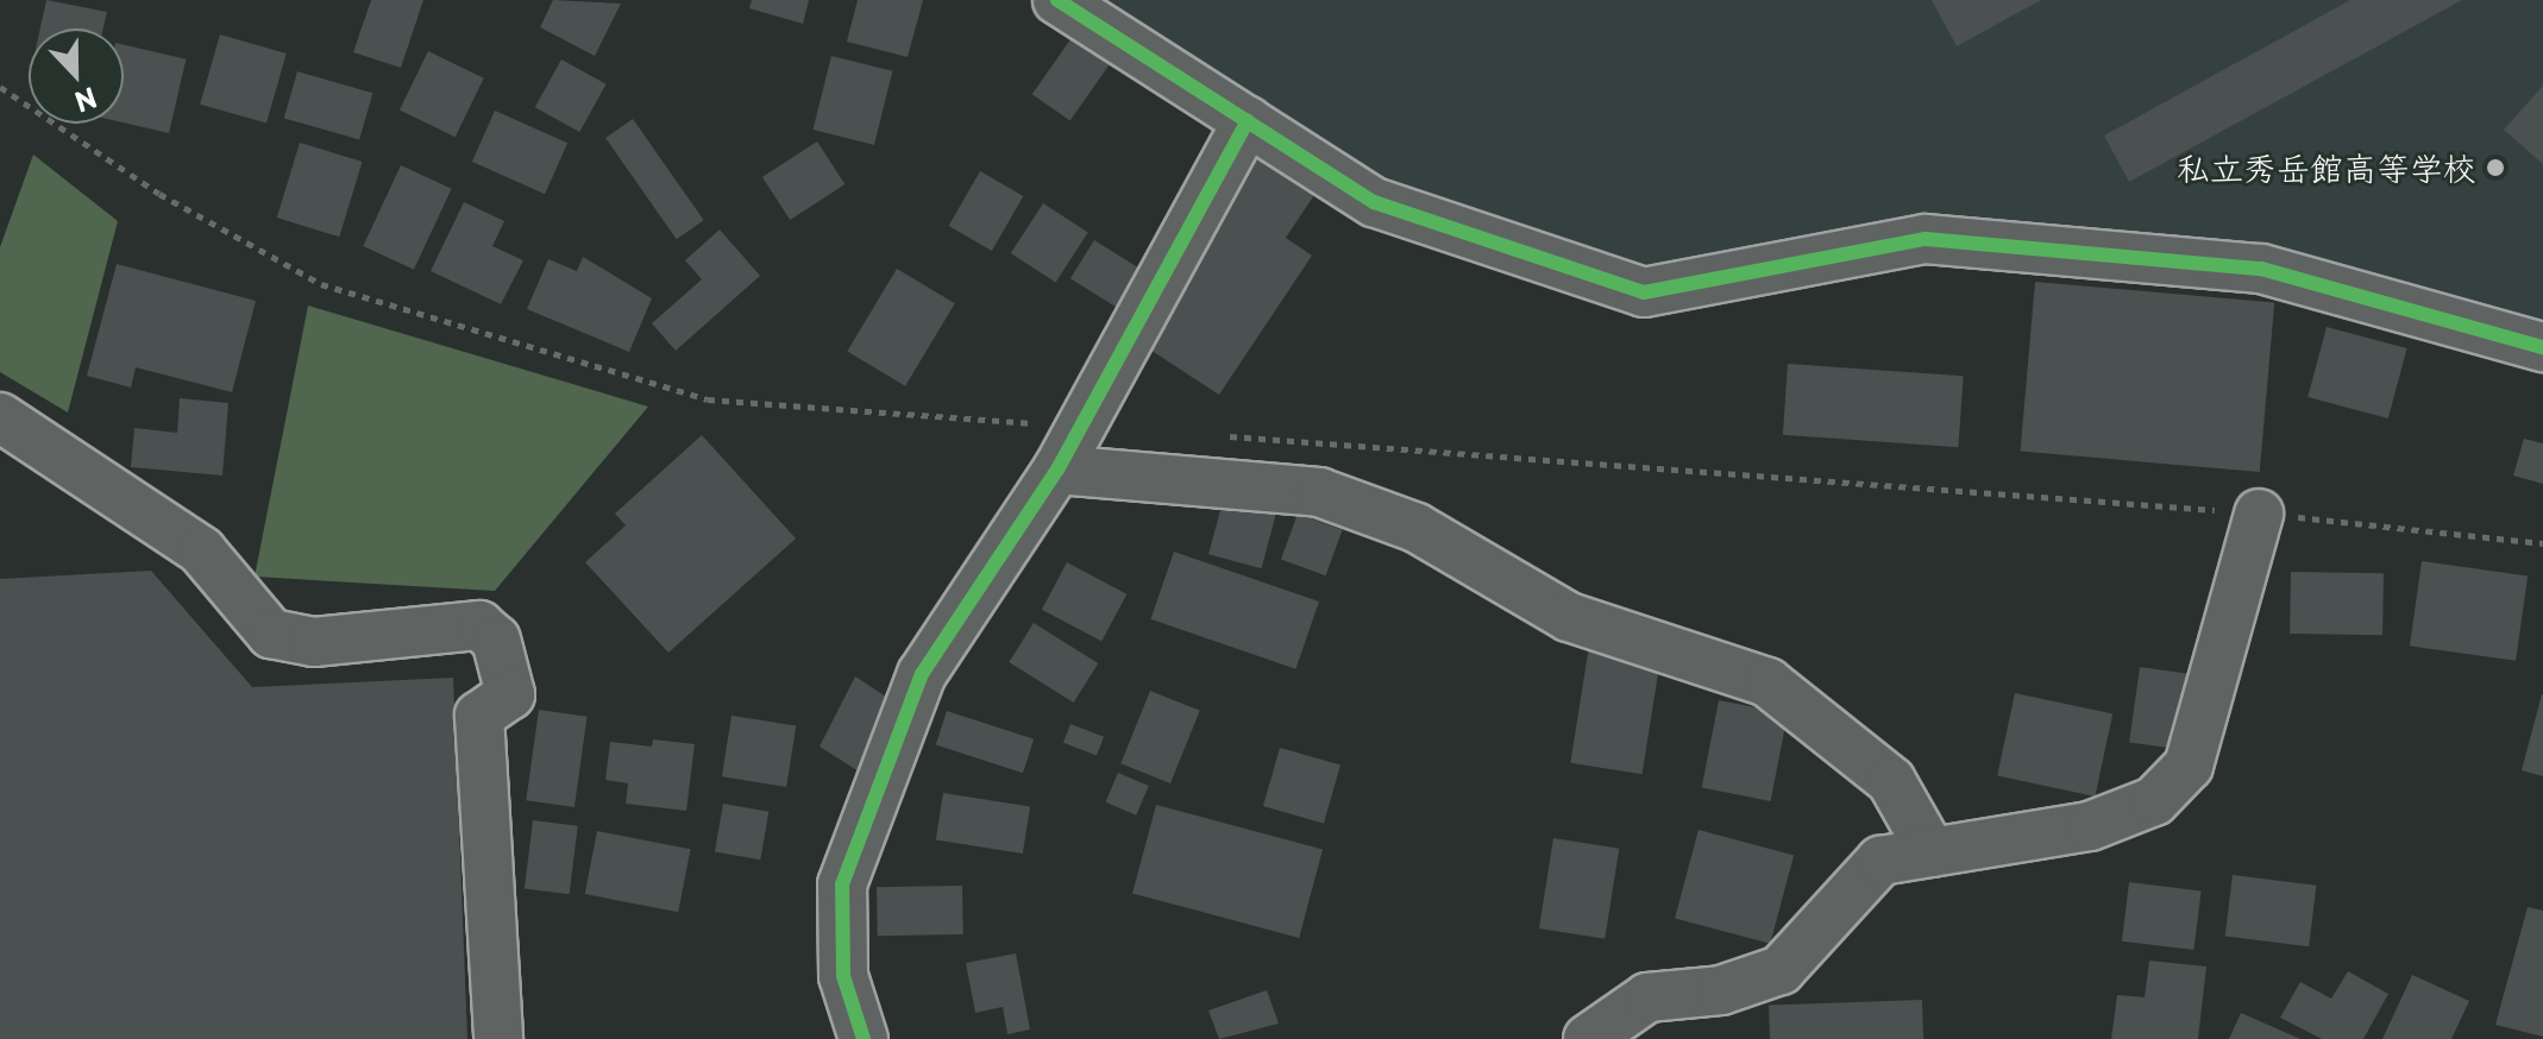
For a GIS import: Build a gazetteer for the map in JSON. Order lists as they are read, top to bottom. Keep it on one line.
{"places":["私立秀岳館高等学校"],"north":"bottom"}
